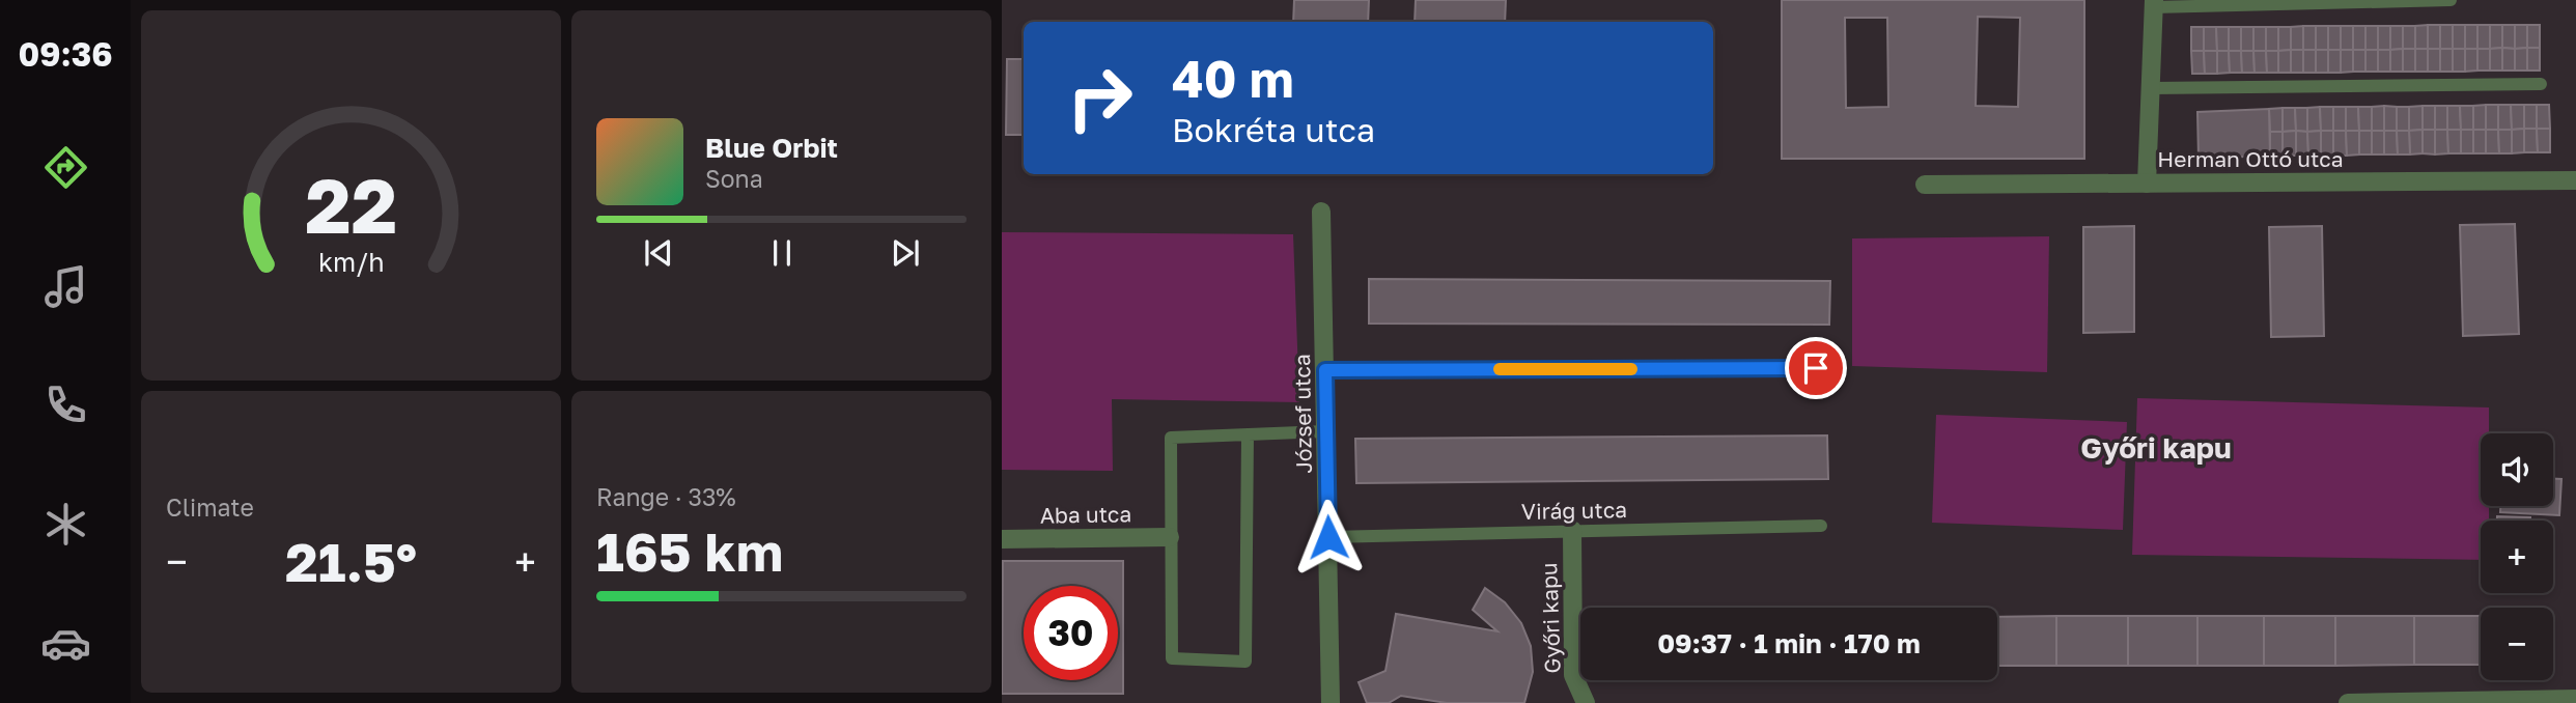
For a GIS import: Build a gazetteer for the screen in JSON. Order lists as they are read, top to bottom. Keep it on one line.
{"streets":{"street":["Herman Ottó utca","József utca","Aba utca","Győri kapu"],"lane":["Virág utca"]},"crossings":[["József utca","Virág utca"],["Virág utca","Győri kapu"]],"districts":["Győri kapu"],"page":{"tabs":"09:36","turn":["40 m","Bokréta utca"],"song":["Blue Orbit","Sona"],"tile":["Climate",["Range · 33%","165 km"]],"map_buttons":["+","−"],"heat":["−","21.5°","+"],"limit":"30","trip":"09:37 · 1 min · 170 m","gauge":["22","km/h"]}}
